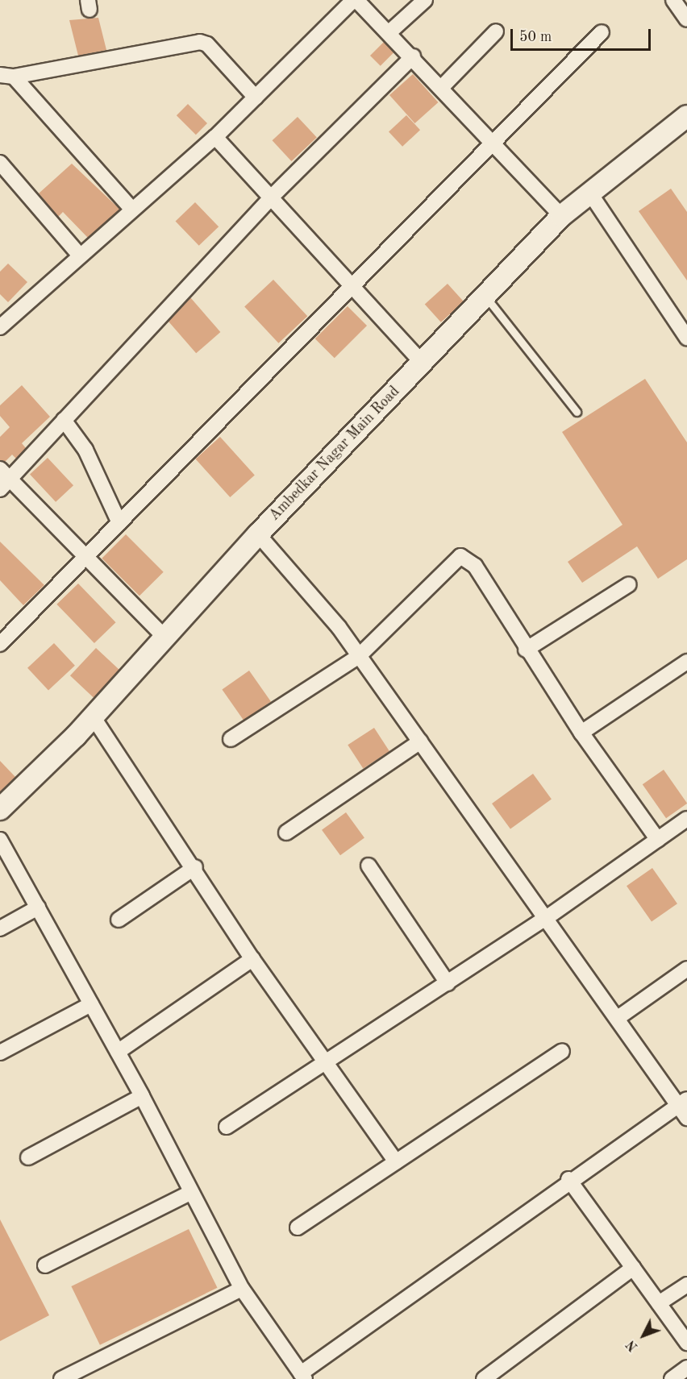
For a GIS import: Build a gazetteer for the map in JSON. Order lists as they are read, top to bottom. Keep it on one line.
{"streets":{"street":["Ambedkar Nagar Main Road"]},"scale_bar":"50 m","north":"bottom left"}
